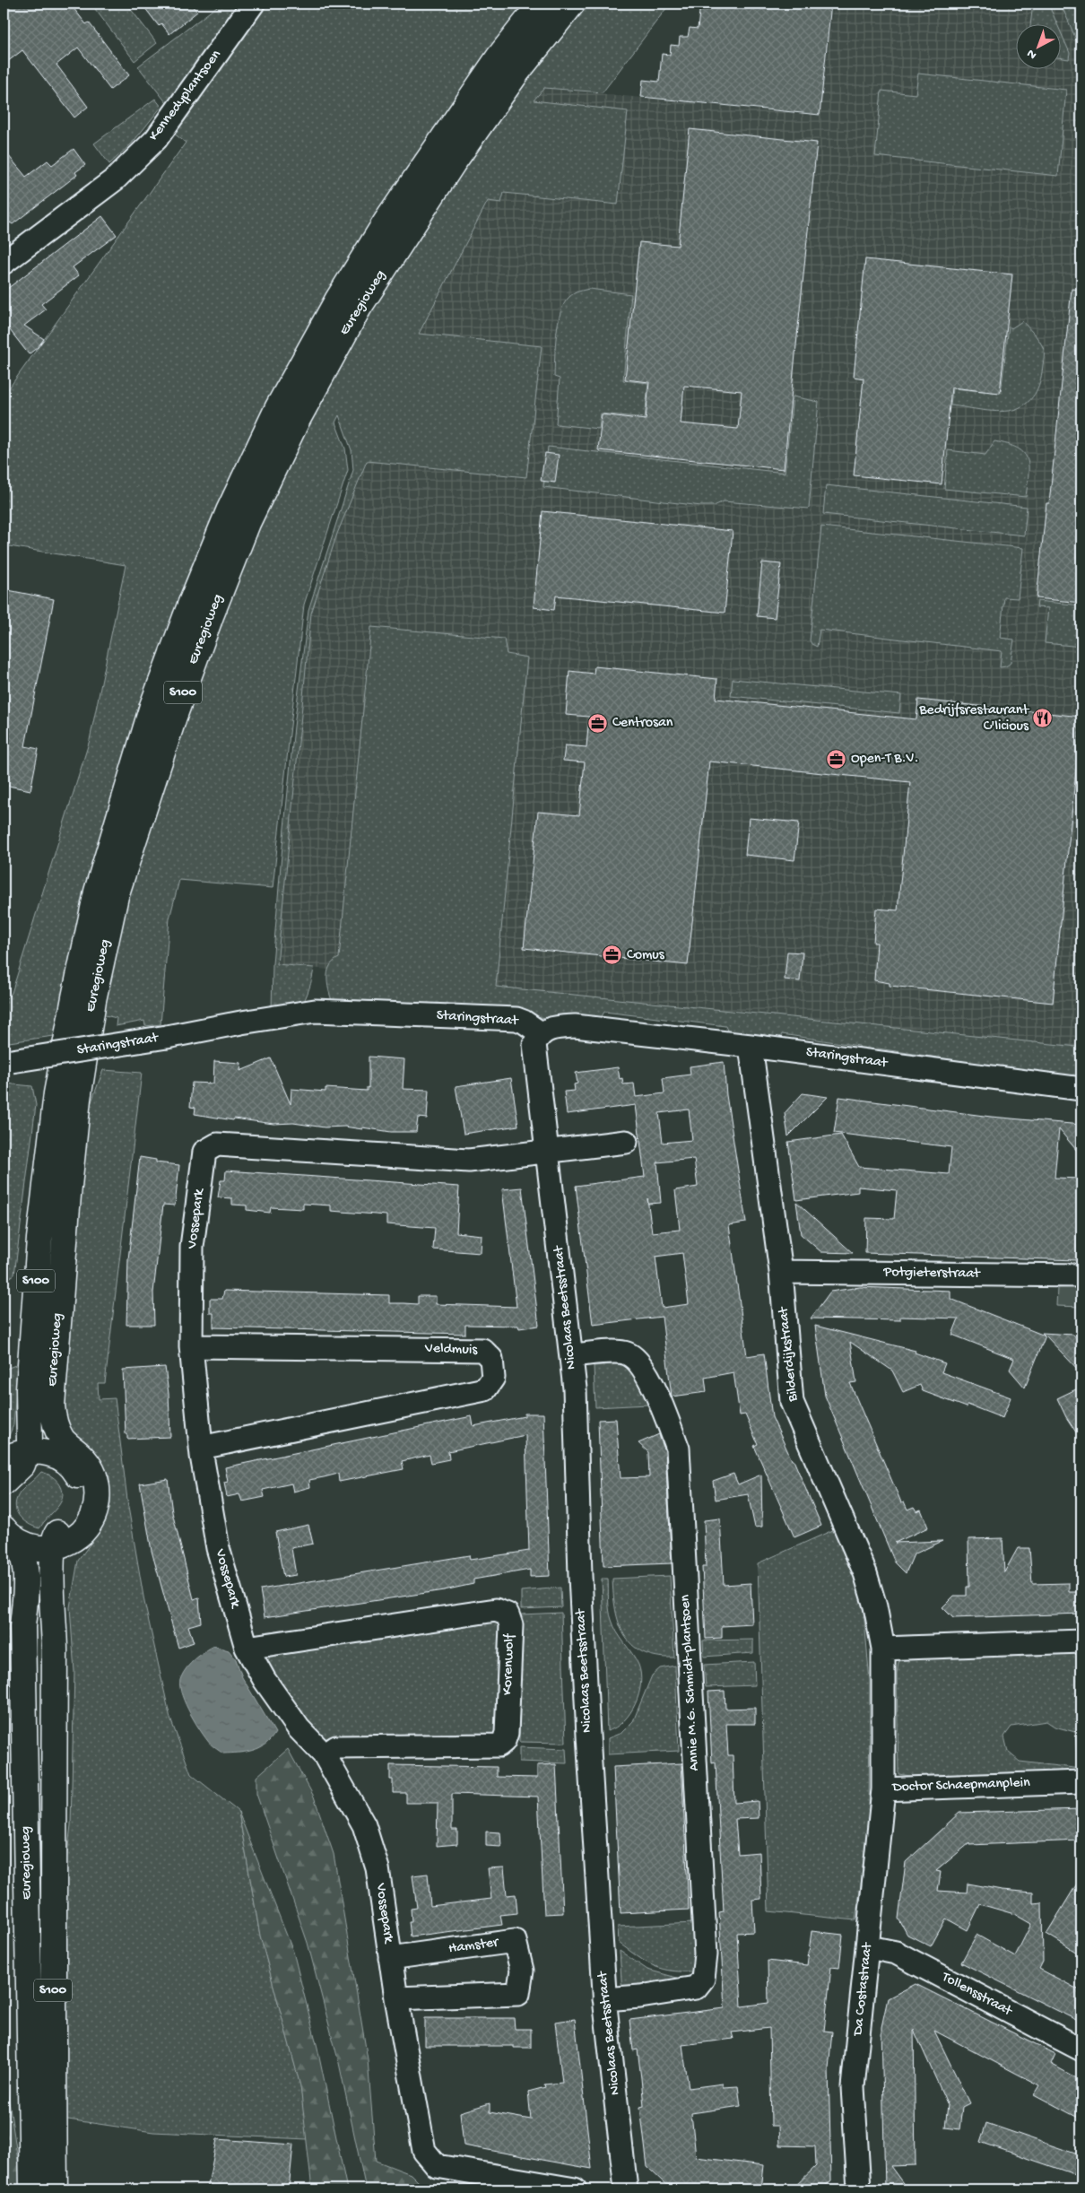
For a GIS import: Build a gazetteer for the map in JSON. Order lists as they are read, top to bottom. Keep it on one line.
{"streets":{"main road":["Euregioweg","S100"],"street":["Kennedyplantsoen","Staringstraat","Vossepark","Potgieterstraat","Nicolaas Beetsstraat","Veldmuis","Bilderdijkstraat","Korenwolf","Annie M.G. Schmidt-plantsoen","Doctor Schaepmanplein","Hamster","Da Costastraat","Tollensstraat"]},"crossings":[["Staringstraat","Nicolaas Beetsstraat"],["Staringstraat","Bilderdijkstraat"],["Vossepark","Nicolaas Beetsstraat"],["Vossepark","Veldmuis"],["Vossepark","Korenwolf"],["Vossepark","Hamster"],["Potgieterstraat","Bilderdijkstraat"],["Nicolaas Beetsstraat","Annie M.G. Schmidt-plantsoen"],["Bilderdijkstraat","Doctor Schaepmanplein"],["Doctor Schaepmanplein","Da Costastraat"],["Da Costastraat","Tollensstraat"]],"places":{"restaurant":["Bedrijfsrestaurant C'licious"],"office":["Centrosan","Open-T B.V.","Comus"]},"north":"bottom left"}
